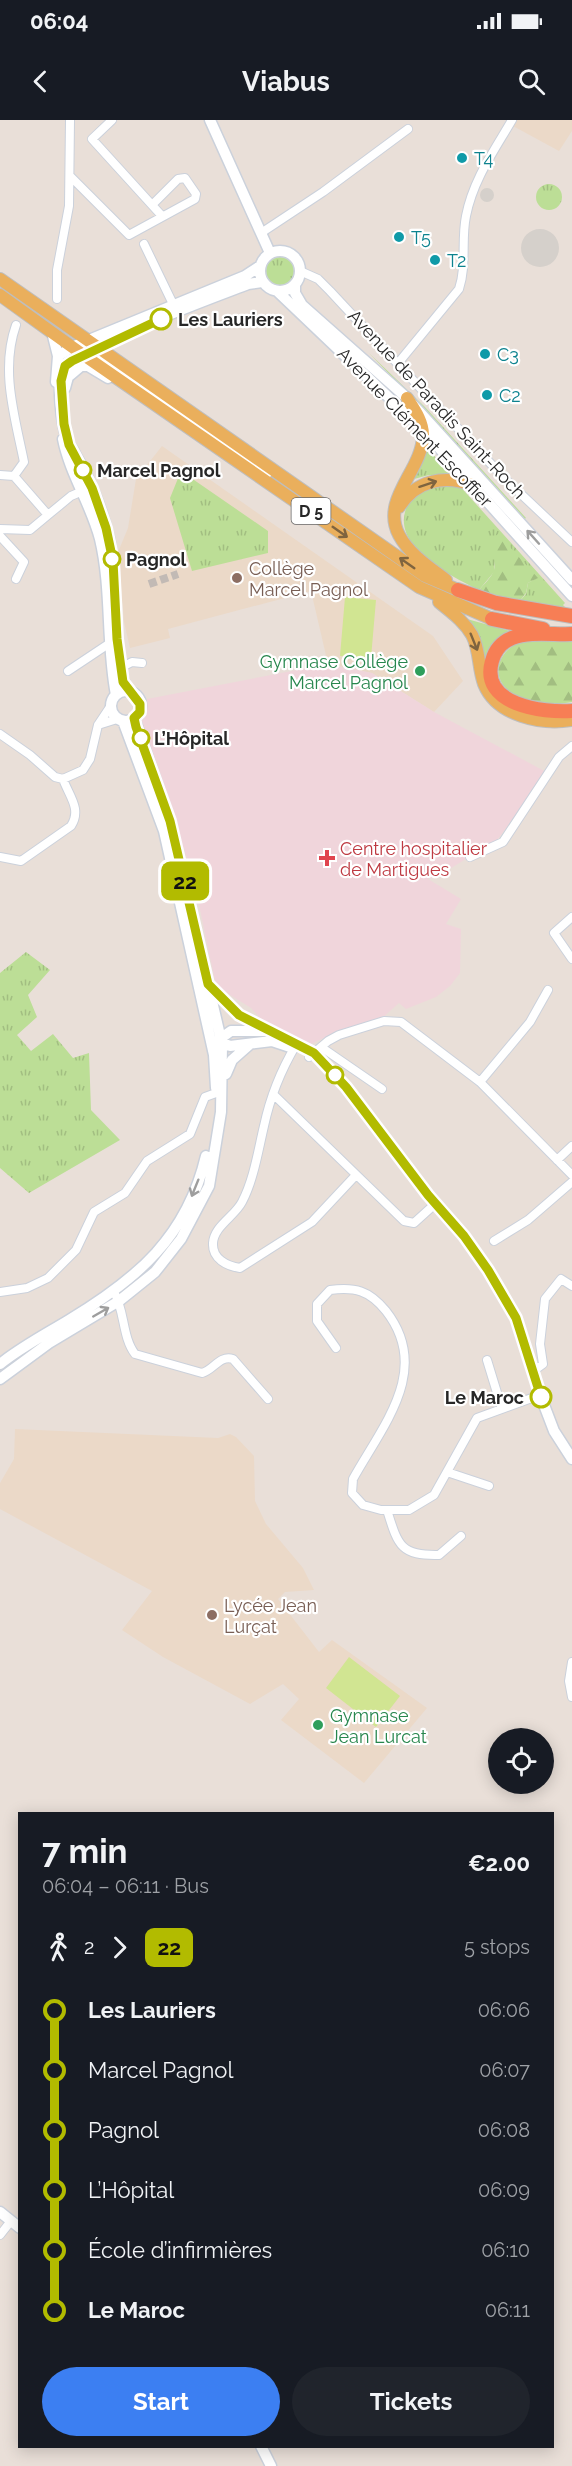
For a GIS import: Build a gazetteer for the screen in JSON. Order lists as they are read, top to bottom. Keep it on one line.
{"streets":{"highway":["D 5"],"main road":["Avenue Clément Escoffier"],"street":["Avenue de Paradis Saint-Roch"]},"crossings":[["Avenue de Paradis Saint-Roch","Avenue Clément Escoffier"]],"places":{"other":["T4","T5","T2","Les Lauriers","C3","C2","Marcel Pagnol","Pagnol","Collège Marcel Pagnol","Gymnase Collège Marcel Pagnol","L’Hôpital","Le Maroc","Lycée Jean Lurçat","Gymnase Jean Lurcat"],"health":["Centre hospitalier de Martigues"]},"lines":["bus line 22"],"page":{"status":"06:04","header":"Viabus","on_map":"22","heading":["7 min","06:04 – 06:11 · Bus","€2.00"],"legs":["2","22","5 stops"],"list":[{"name":"Les Lauriers","value":"06:06"},{"name":"Marcel Pagnol","value":"06:07"},{"name":"Pagnol","value":"06:08"},{"name":"L’Hôpital","value":"06:09"},{"name":"École d’infirmières","value":"06:10"},{"name":"Le Maroc","value":"06:11"}],"buttons":["Start","Tickets"]}}
